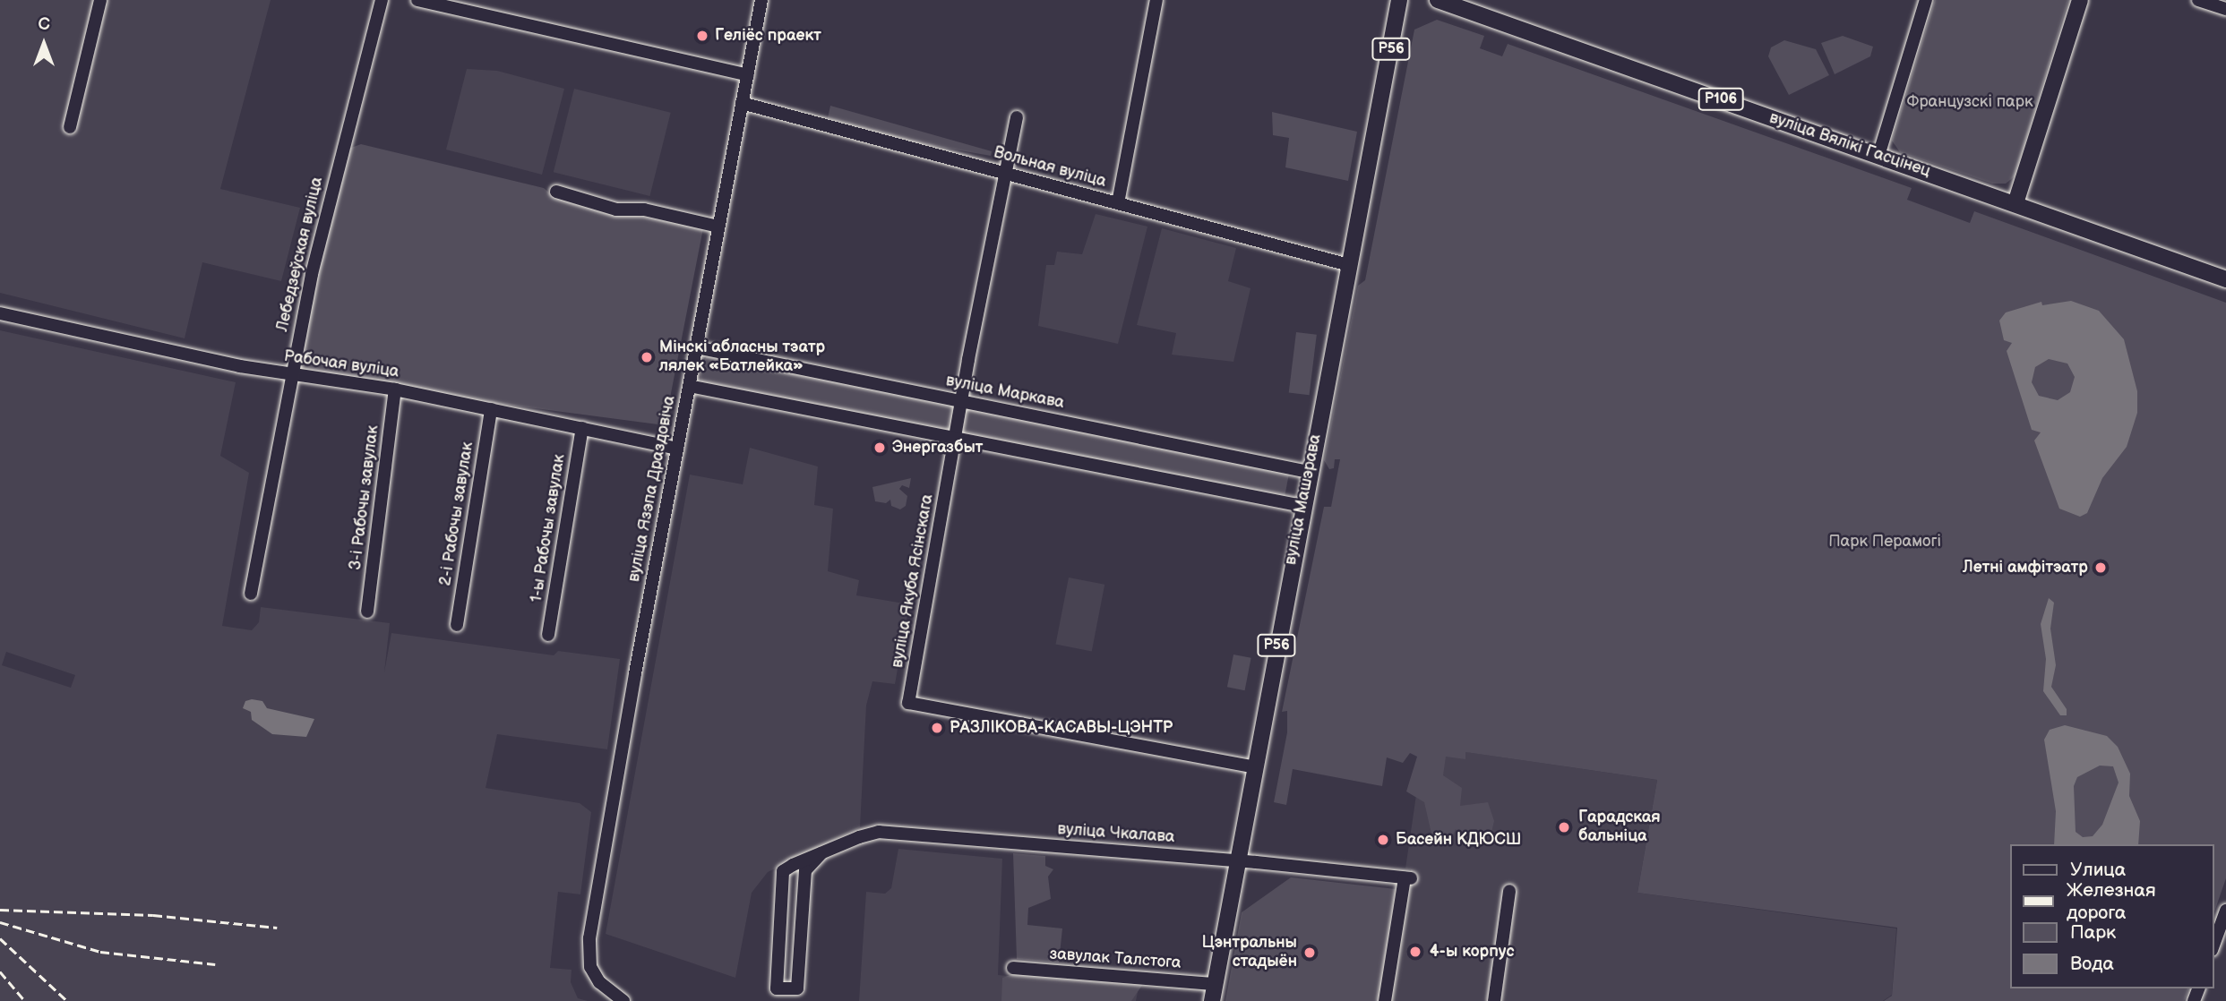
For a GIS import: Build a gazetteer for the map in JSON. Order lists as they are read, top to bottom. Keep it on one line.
{"streets":{"main road":["Р56","Р106","вуліца Вялікі Гасцінец","вуліца Машэрава"],"street":["Вольная вуліца","Лебедзеўская вуліца","Рабочая вуліца","вуліца Маркава","вуліца Язэпа Драздовіча","3-і Рабочы завулак","2-і Рабочы завулак","1-ы Рабочы завулак","вуліца Якуба Ясінскага","вуліца Чкалава","завулак Талстога"]},"crossings":[["Вольная вуліца","вуліца Язэпа Драздовіча"],["Вольная вуліца","вуліца Машэрава"],["Вольная вуліца","вуліца Якуба Ясінскага"],["Лебедзеўская вуліца","Рабочая вуліца"],["Рабочая вуліца","вуліца Язэпа Драздовіча"],["Рабочая вуліца","3-і Рабочы завулак"],["Рабочая вуліца","2-і Рабочы завулак"],["Рабочая вуліца","1-ы Рабочы завулак"],["вуліца Маркава","вуліца Язэпа Драздовіча"],["вуліца Маркава","вуліца Машэрава"],["вуліца Маркава","вуліца Якуба Ясінскага"],["вуліца Машэрава","вуліца Якуба Ясінскага"],["вуліца Машэрава","вуліца Чкалава"],["вуліца Машэрава","завулак Талстога"]],"parks":["Французскі парк","Парк Перамогі"],"places":["Геліёс праект","Мінскі абласны тэатр лялек «Батлейка»","Энергазбыт","Летні амфітэатр","РАЗЛІКОВА-КАСАВЫ-ЦЭНТР","Гарадская бальніца","Басейн КДЮСШ","4-ы корпус","Цэнтральны стадыён"],"legend":["Улица","Железная дорога","Парк","Вода"],"north":"top"}
